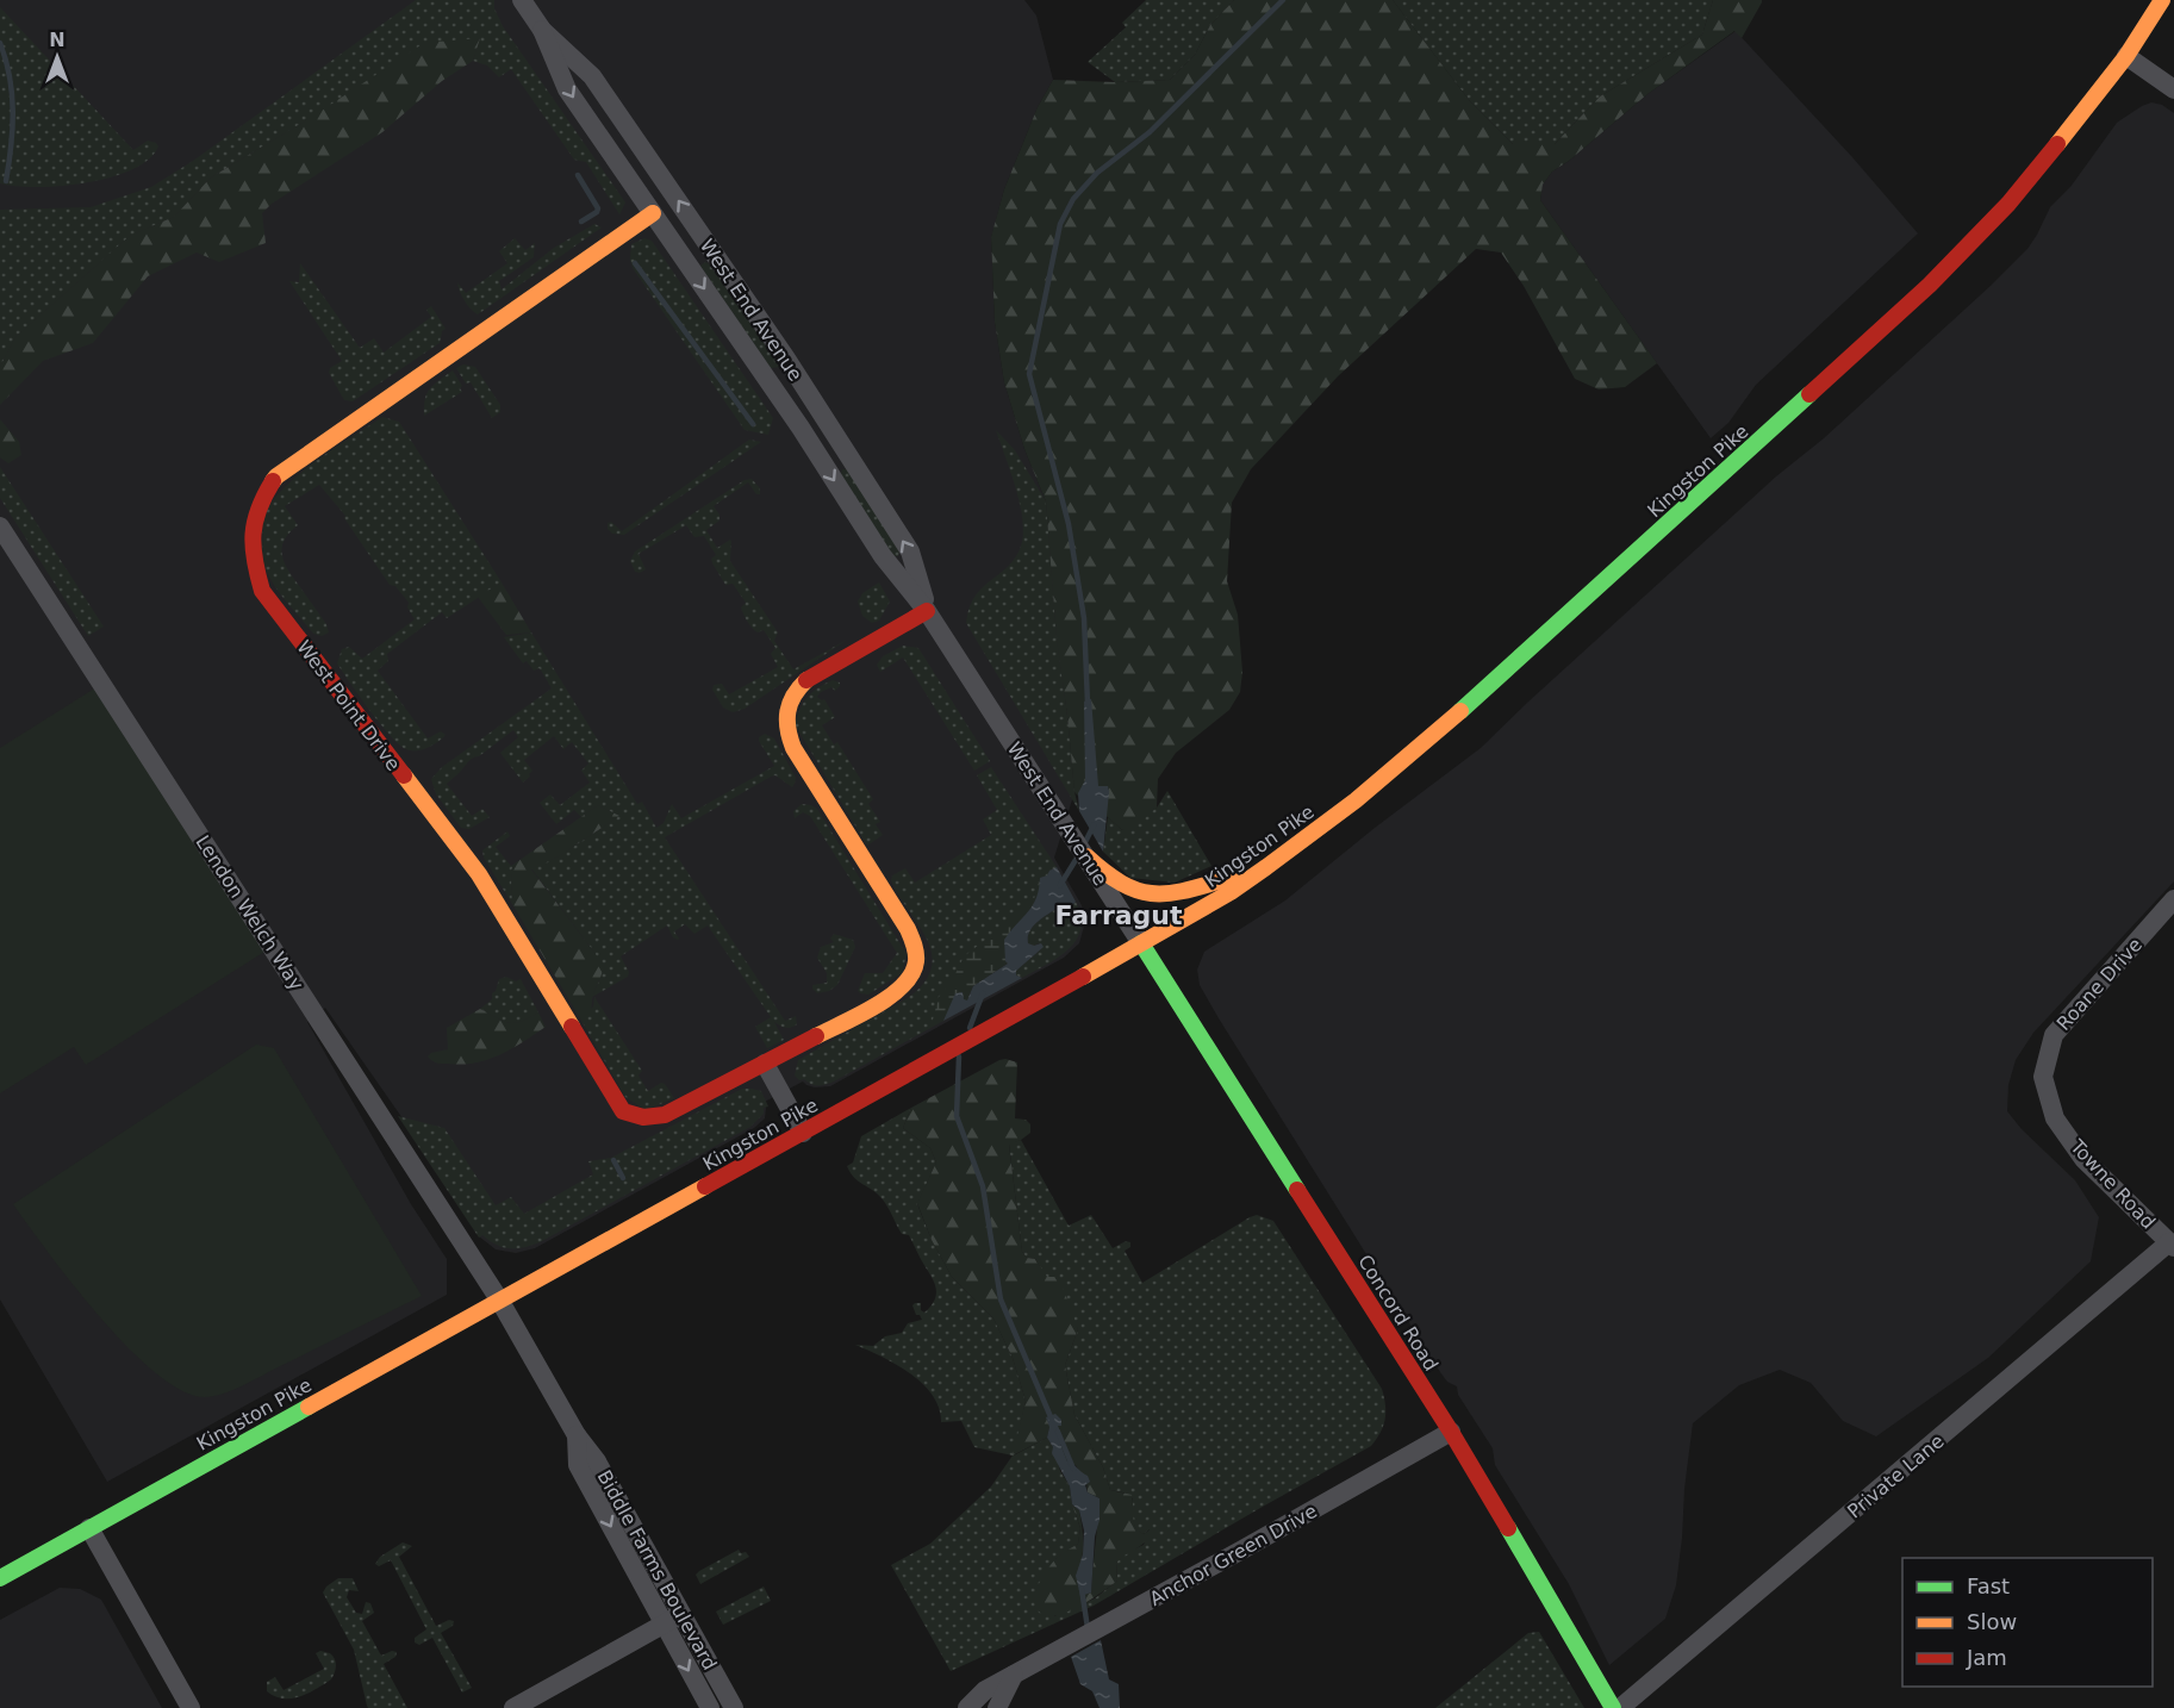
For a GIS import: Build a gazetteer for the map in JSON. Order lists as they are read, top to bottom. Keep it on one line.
{"streets":{"street":["West End Avenue","Kingston Pike","West Point Drive","Lendon Welch Way","Roane Drive","Towne Road","Concord Road","Private Lane","Anchor Green Drive","Biddle Farms Boulevard"]},"crossings":[["West End Avenue","Kingston Pike"],["West End Avenue","West Point Drive"],["West End Avenue","Concord Road"],["Kingston Pike","Lendon Welch Way"],["Kingston Pike","Concord Road"],["Kingston Pike","Biddle Farms Boulevard"],["Lendon Welch Way","Biddle Farms Boulevard"],["Roane Drive","Towne Road"],["Towne Road","Private Lane"],["Concord Road","Anchor Green Drive"]],"districts":["Farragut"],"legend":["Fast","Slow","Jam"],"north":"top"}
